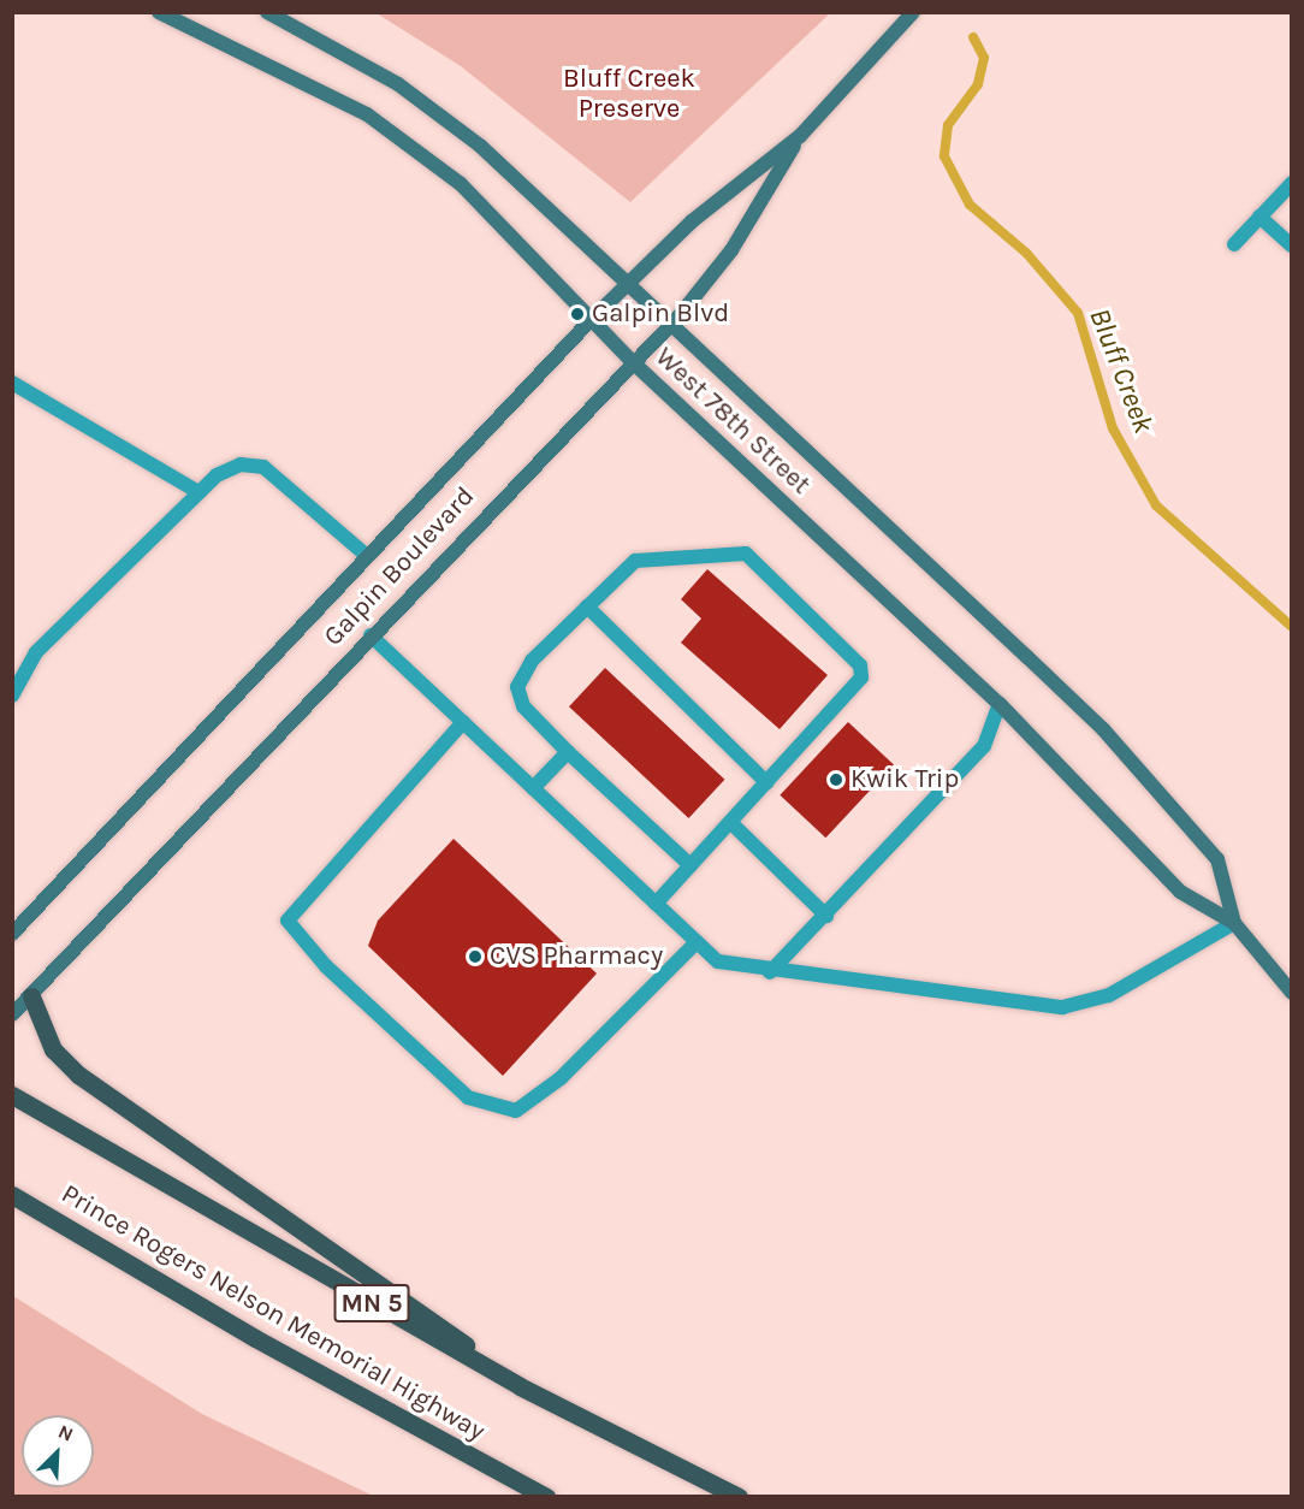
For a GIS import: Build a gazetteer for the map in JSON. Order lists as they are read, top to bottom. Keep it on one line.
{"streets":{"main road":["MN 5","Prince Rogers Nelson Memorial Highway"],"street":["West 78th Street","Galpin Boulevard"]},"crossings":[["West 78th Street","Galpin Boulevard"]],"water":["Bluff Creek"],"parks":["Bluff Creek Preserve"],"places":["Galpin Blvd","Kwik Trip","CVS Pharmacy"],"north":"top right"}
